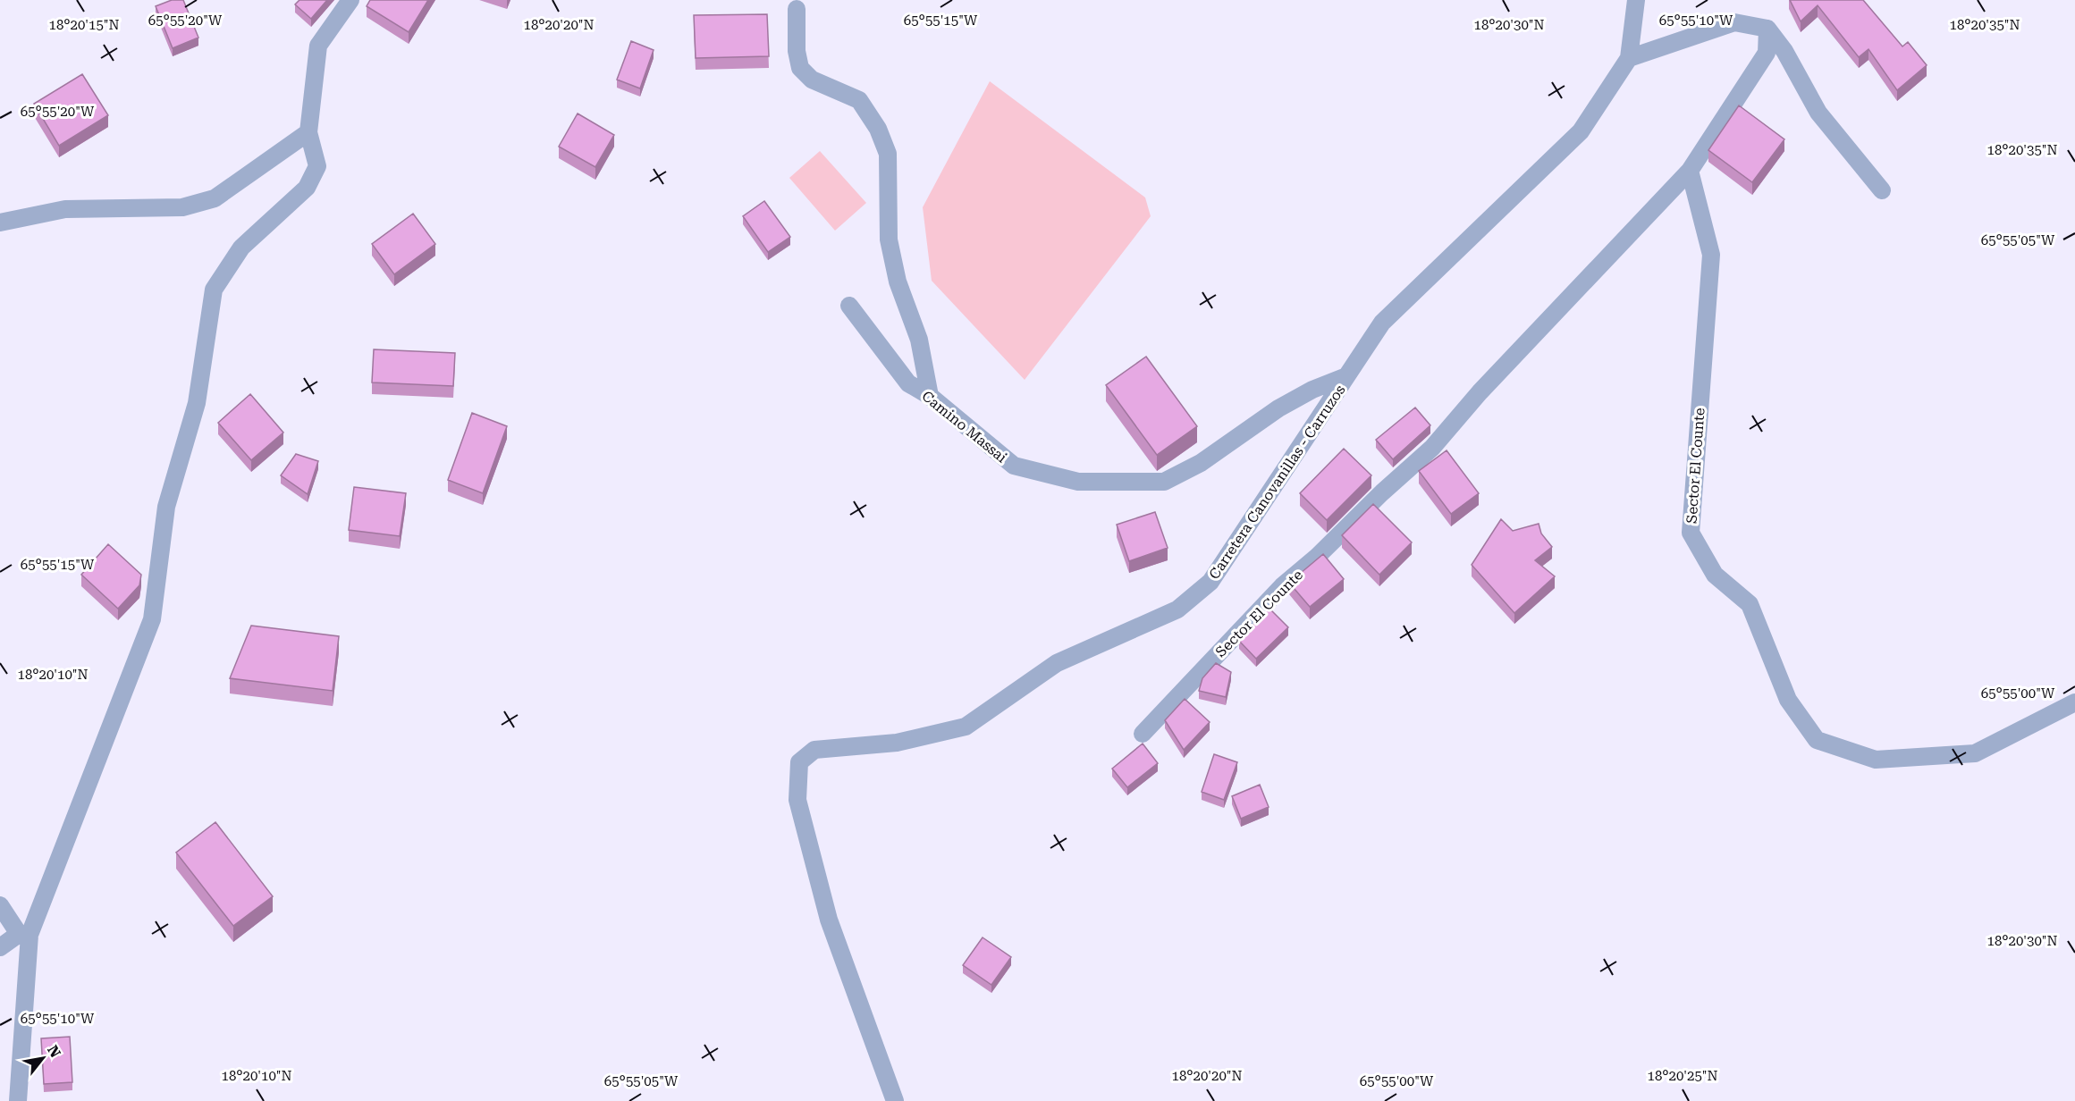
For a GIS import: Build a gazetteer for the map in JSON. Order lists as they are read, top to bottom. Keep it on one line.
{"streets":{"street":["Camino Massai","Sector El Counte","Carretera Canovanillas - Carruzos"]},"crossings":[["Camino Massai","Carretera Canovanillas - Carruzos"]],"north":"top right","coordinates":["65°55'20\"W","65°55'15\"W","65°55'10\"W","18°20'15\"N","18°20'20\"N","18°20'30\"N","18°20'35\"N","65°55'05\"W","18°20'10\"N","65°55'00\"W","18°20'25\"N"]}
